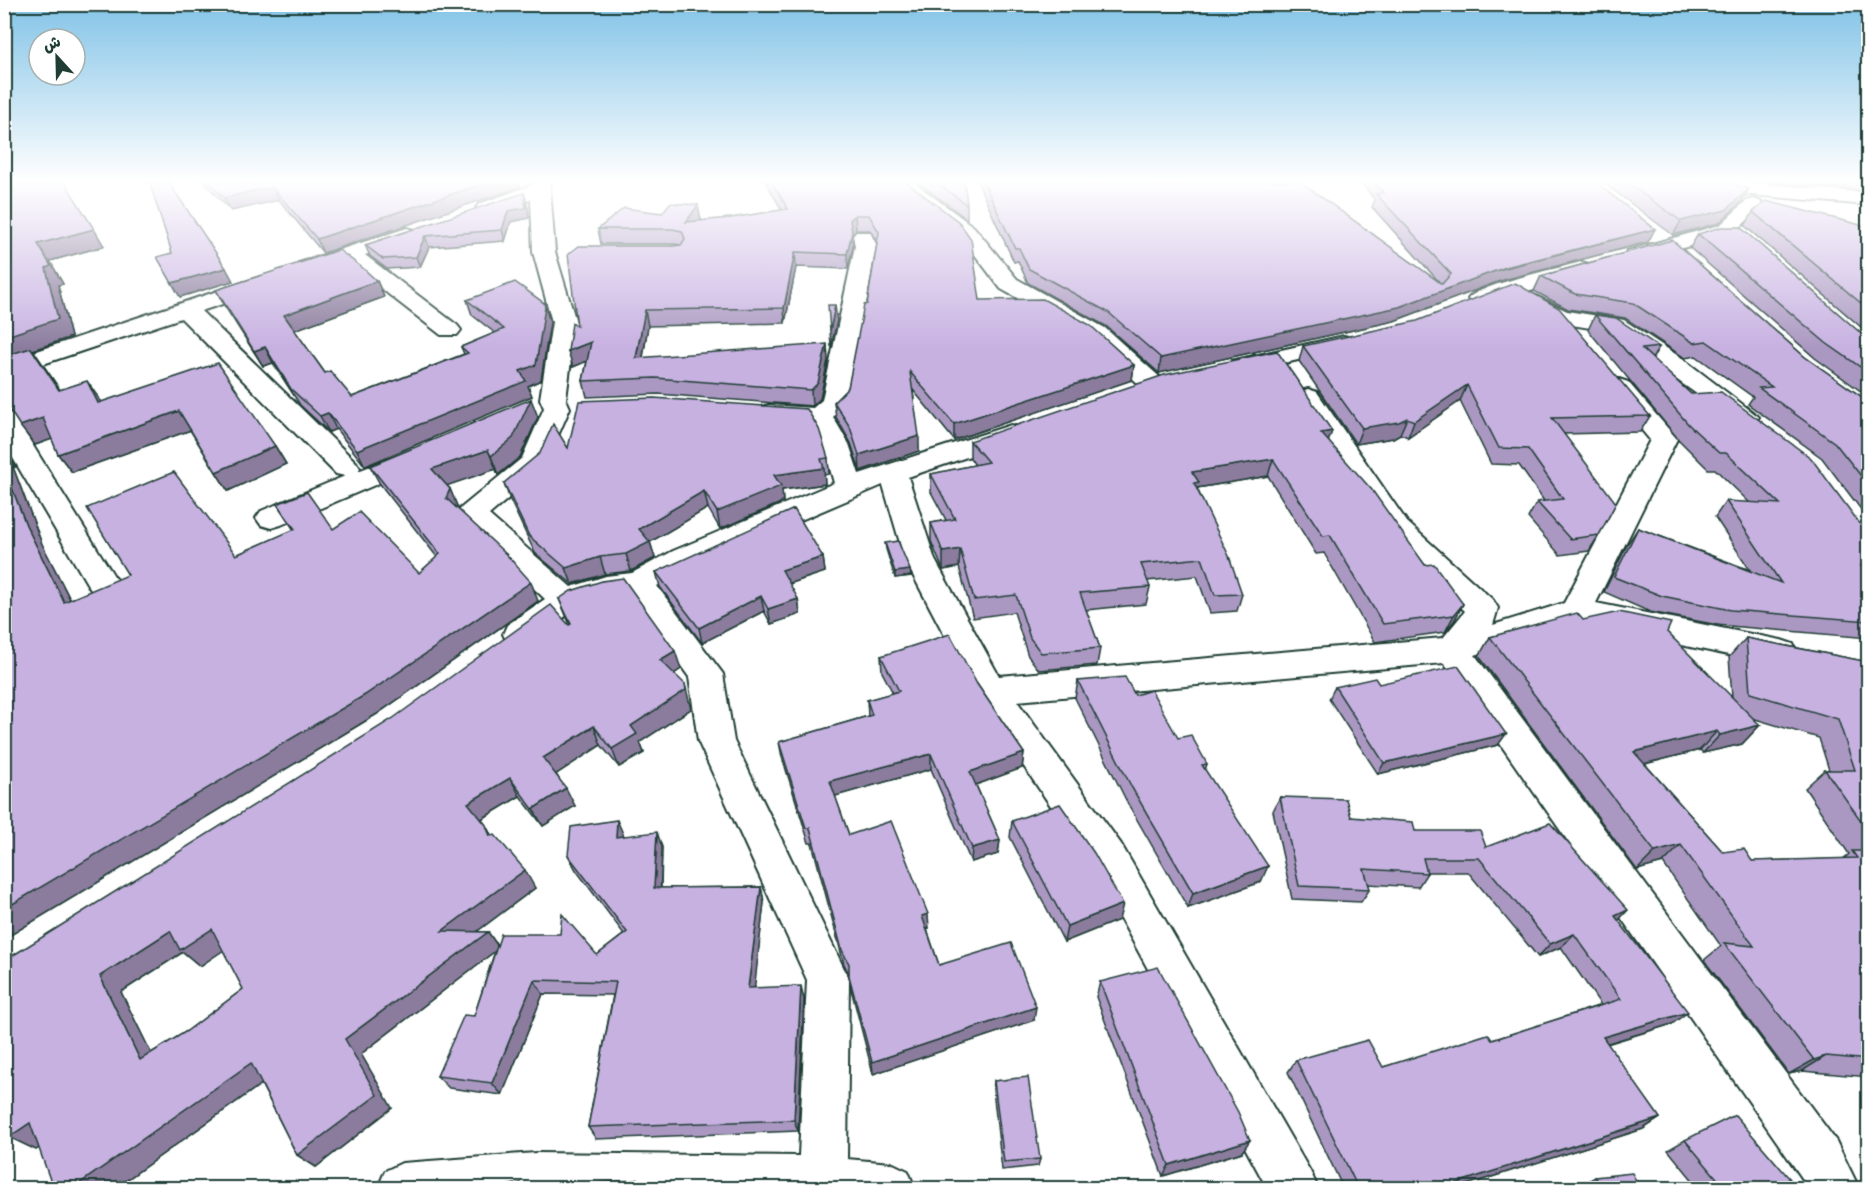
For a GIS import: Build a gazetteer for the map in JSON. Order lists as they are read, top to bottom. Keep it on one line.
{"north":"top"}
